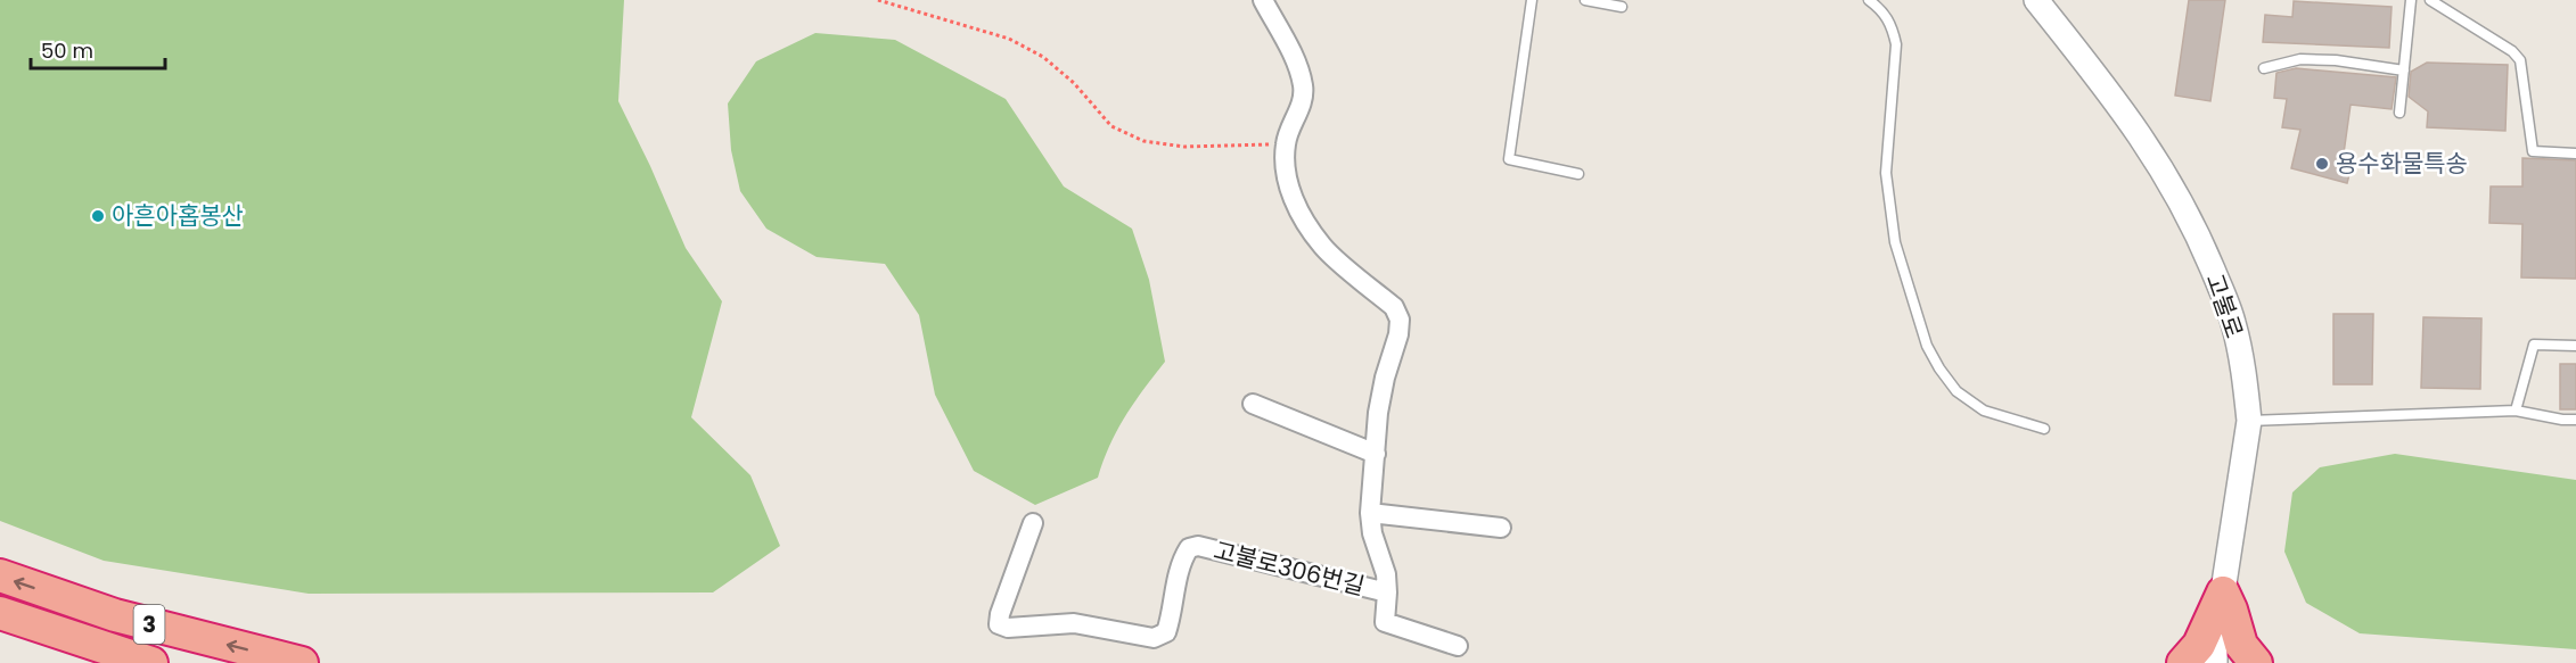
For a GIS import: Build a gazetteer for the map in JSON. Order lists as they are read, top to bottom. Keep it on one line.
{"streets":{"highway":["3"],"street":["고불로","고불로306번길"]},"places":["용수화물특송","아흔아홉봉산"],"scale_bar":"50 m"}
